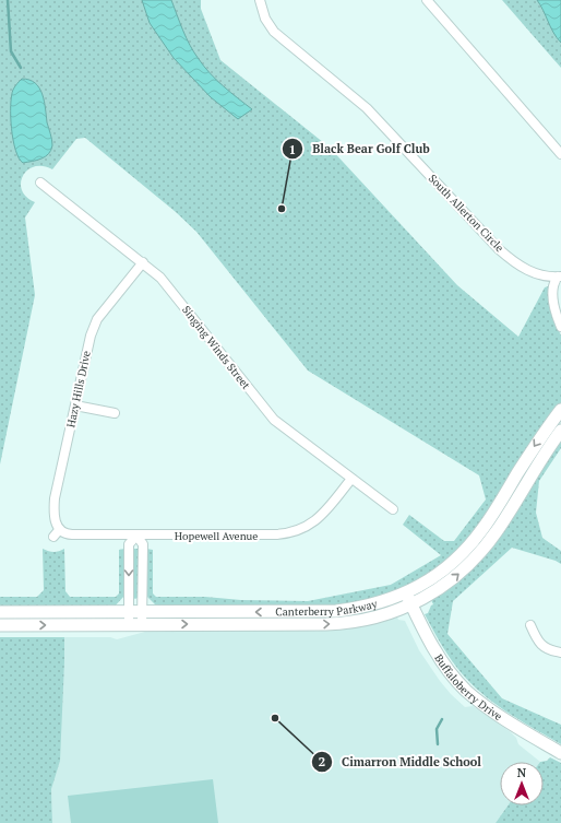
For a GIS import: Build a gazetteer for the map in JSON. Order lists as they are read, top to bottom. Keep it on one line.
{"streets":{"street":["South Allerton Circle","Singing Winds Street","Hazy Hills Drive","Hopewell Avenue","Canterberry Parkway","Buffaloberry Drive"]},"crossings":[["Singing Winds Street","Hazy Hills Drive"],["Singing Winds Street","Hopewell Avenue"],["Hazy Hills Drive","Hopewell Avenue"],["Canterberry Parkway","Buffaloberry Drive"]],"places":["Black Bear Golf Club","Cimarron Middle School"],"north":"top"}
